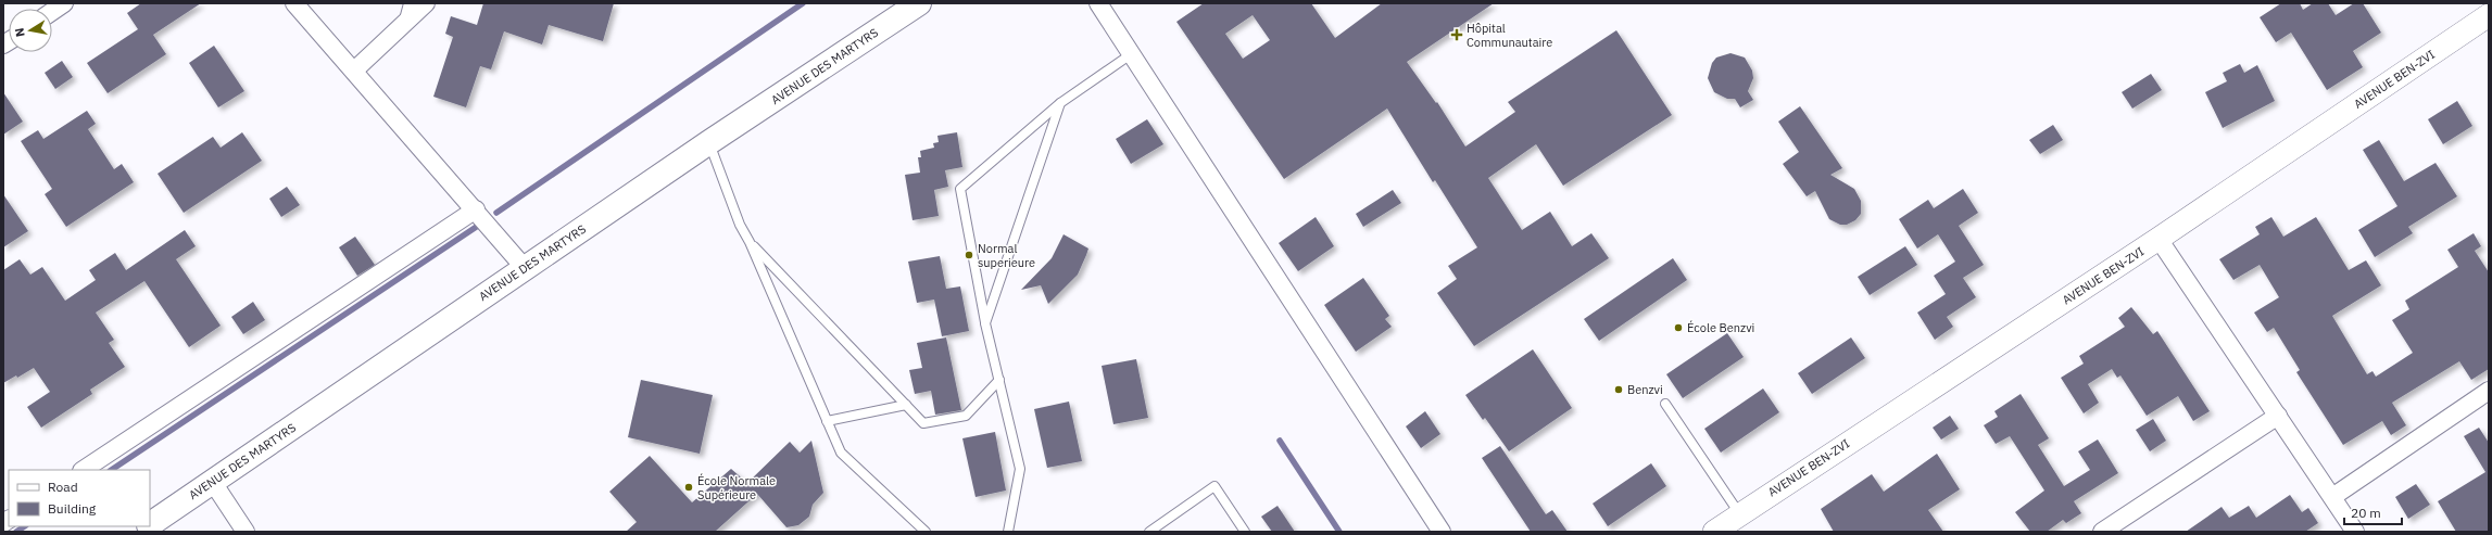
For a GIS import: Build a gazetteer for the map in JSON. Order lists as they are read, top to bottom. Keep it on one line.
{"streets":{"main road":["AVENUE DES MARTYRS"],"street":["AVENUE BEN-ZVI"]},"places":{"health":["Hôpital Communautaire"],"other":["Normal superieure","École Benzvi","Benzvi","École Normale Supérieure"]},"legend":["Road","Building"],"scale_bar":"20 m","north":"left"}
